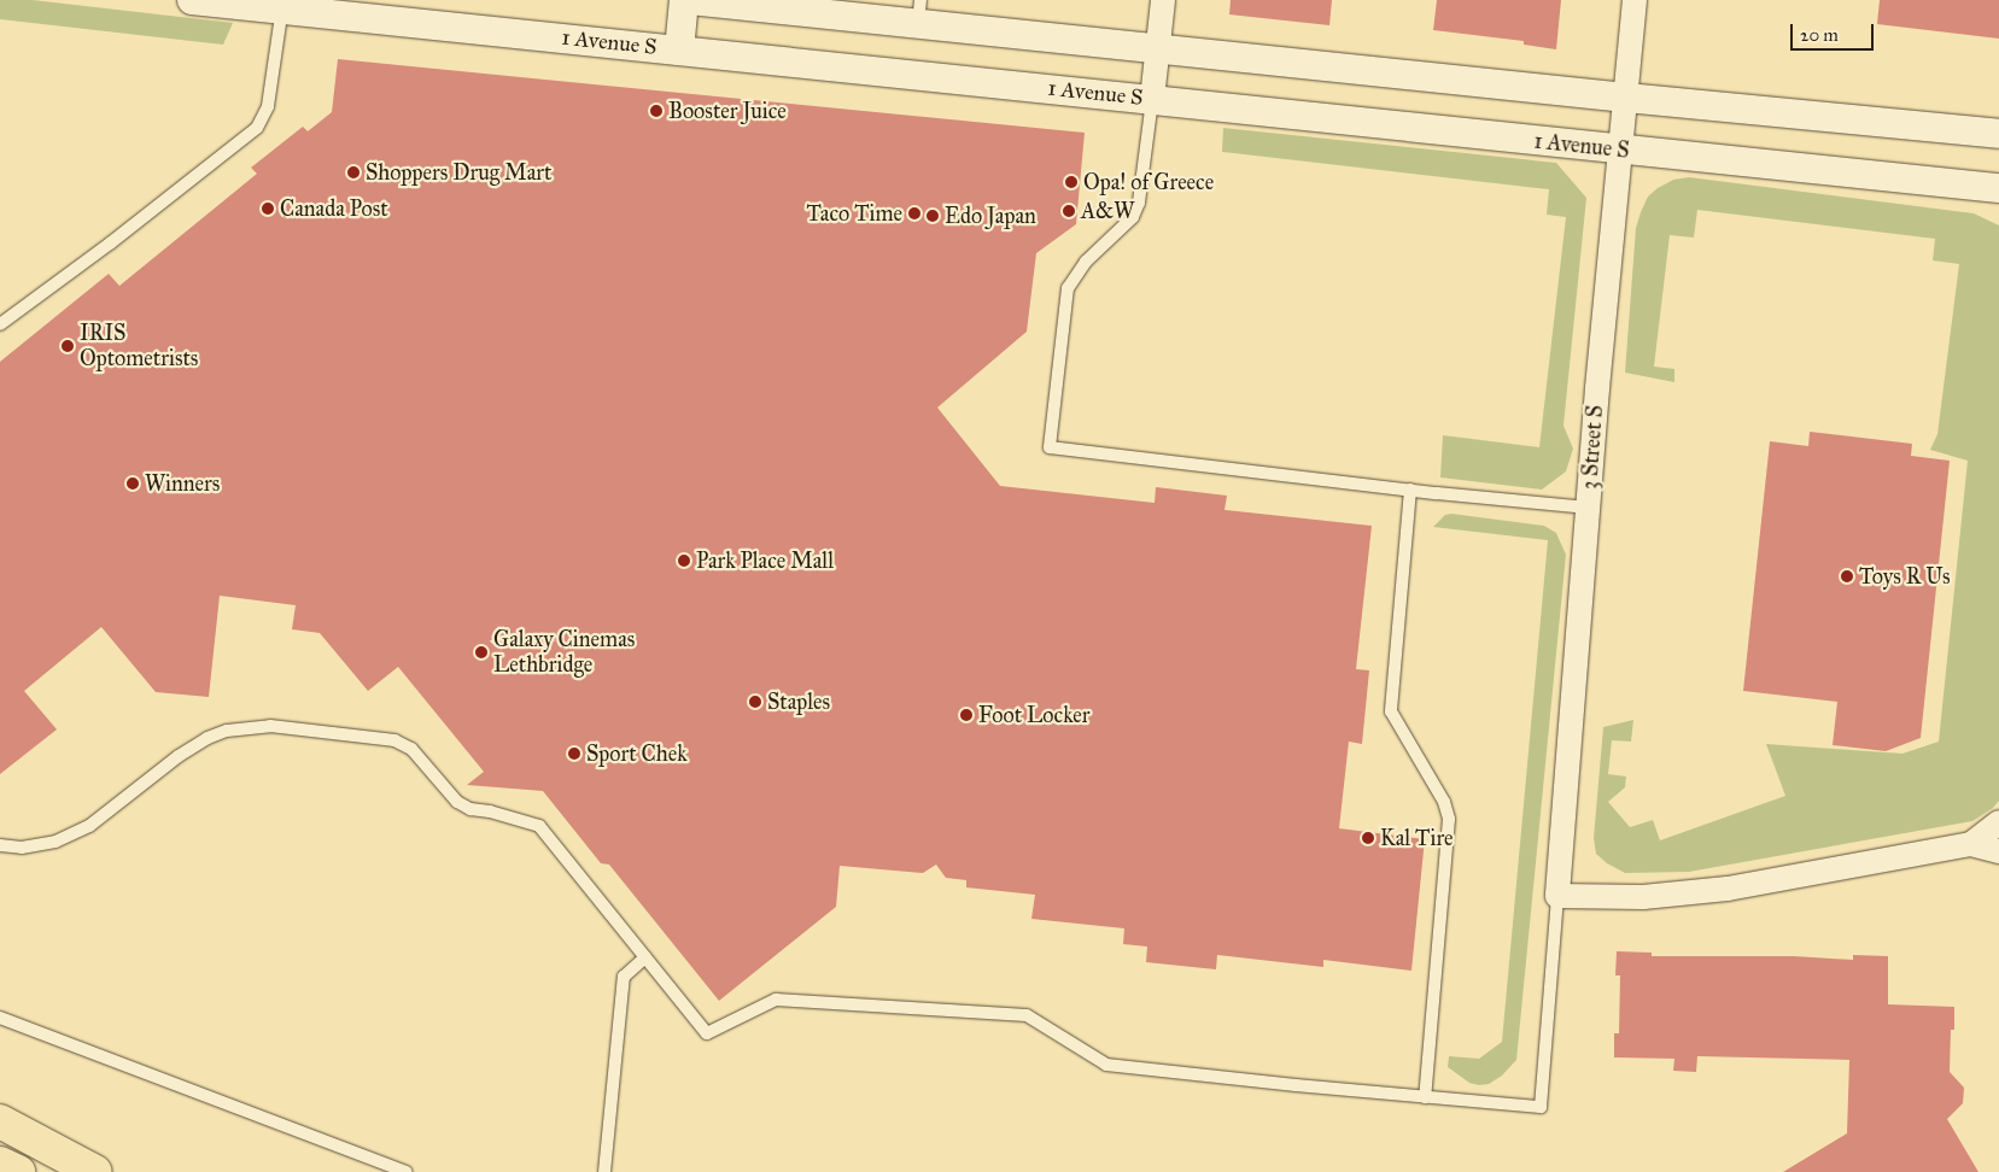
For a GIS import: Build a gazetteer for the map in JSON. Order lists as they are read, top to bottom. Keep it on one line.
{"streets":{"street":["1 Avenue S","3 Street S"]},"crossings":[["1 Avenue S","3 Street S"]],"places":["Booster Juice","Shoppers Drug Mart","Opa! of Greece","Canada Post","A&W","Taco Time","Edo Japan","IRIS Optometrists","Winners","Park Place Mall","Toys R Us","Galaxy Cinemas Lethbridge","Staples","Foot Locker","Sport Chek","Kal Tire"],"scale_bar":"20 m"}
